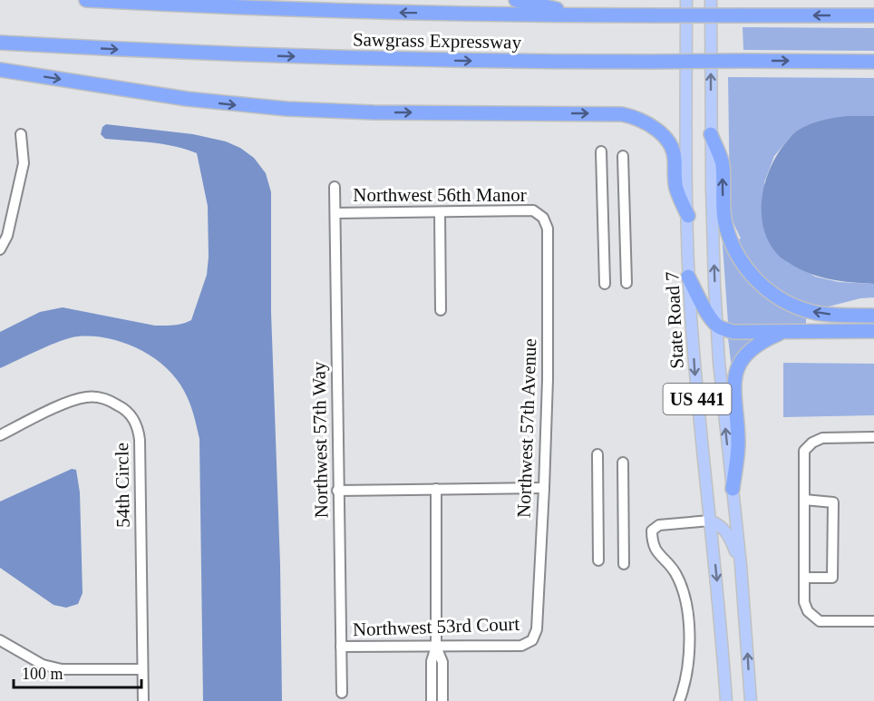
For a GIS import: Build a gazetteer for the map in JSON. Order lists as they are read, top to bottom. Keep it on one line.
{"streets":{"highway":["Sawgrass Expressway"],"main road":["State Road 7","US 441"],"street":["Northwest 56th Manor","Northwest 57th Avenue","Northwest 57th Way","54th Circle","Northwest 53rd Court"]},"crossings":[["Northwest 56th Manor","Northwest 57th Avenue"],["Northwest 56th Manor","Northwest 57th Way"],["Northwest 57th Avenue","Northwest 53rd Court"],["Northwest 57th Way","Northwest 53rd Court"]],"scale_bar":"100 m"}
